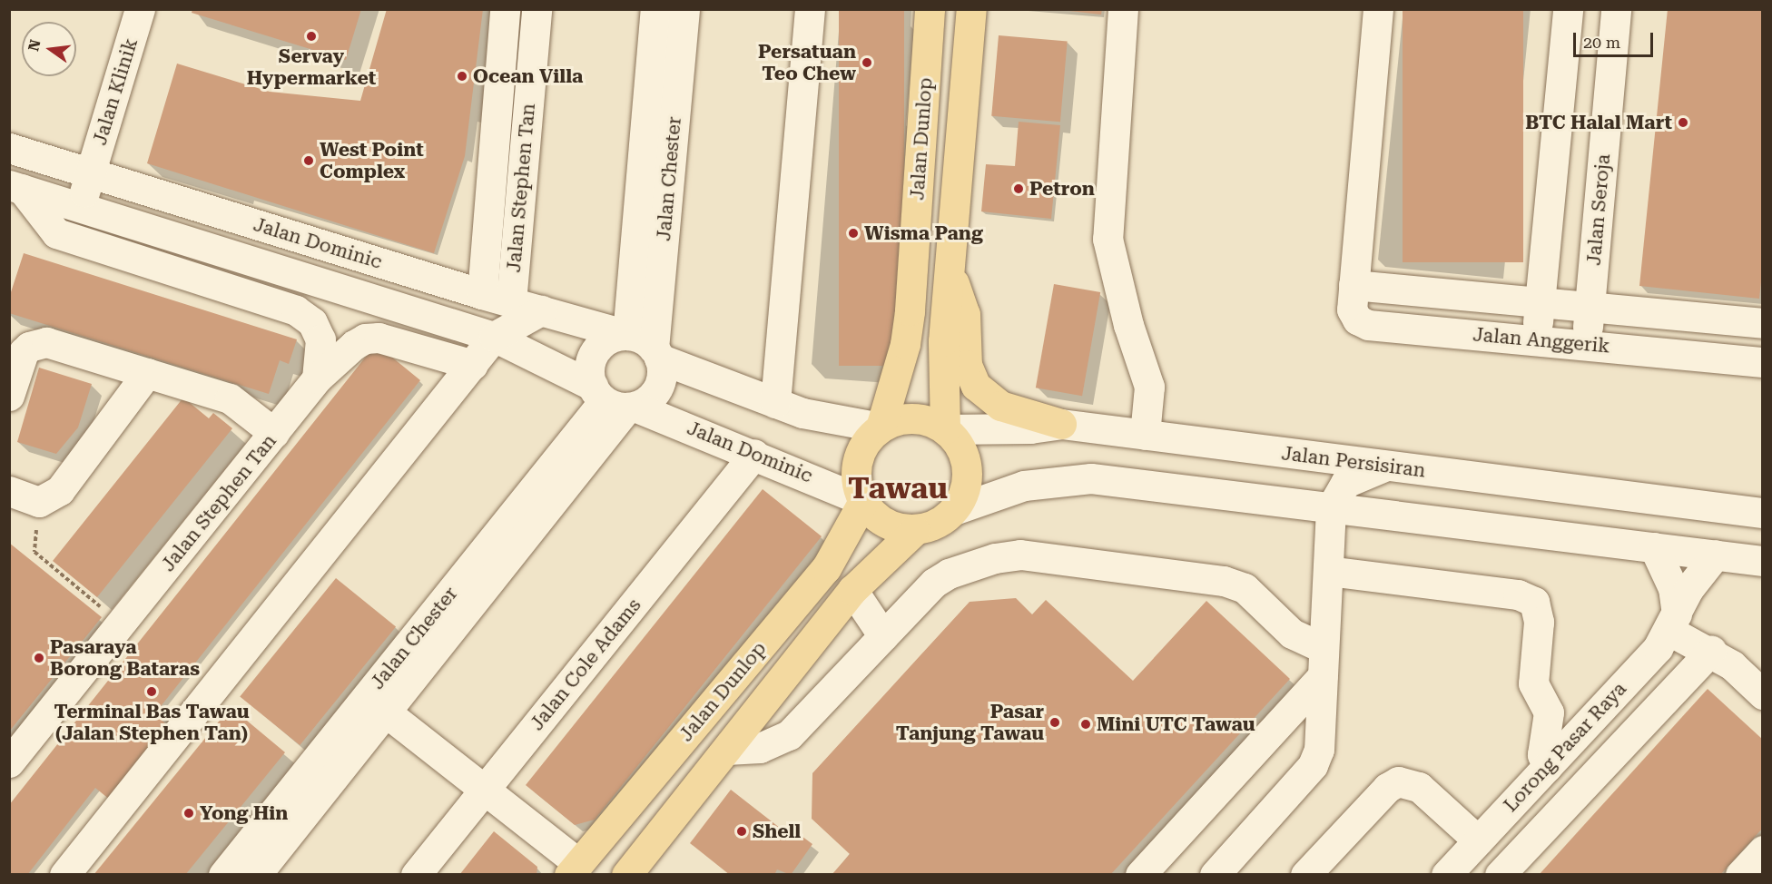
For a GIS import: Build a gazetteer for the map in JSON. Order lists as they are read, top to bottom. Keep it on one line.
{"streets":{"main road":["Jalan Dunlop"],"street":["Jalan Klinik","Jalan Chester","Jalan Stephen Tan","Jalan Seroja","Jalan Dominic","Jalan Anggerik","Jalan Persisiran","Jalan Cole Adams","Lorong Pasar Raya"]},"crossings":[["Jalan Klinik","Jalan Dominic"],["Jalan Dunlop","Jalan Dominic"],["Jalan Dunlop","Jalan Persisiran"],["Jalan Chester","Jalan Dominic"],["Jalan Stephen Tan","Jalan Dominic"],["Jalan Seroja","Jalan Anggerik"],["Jalan Dominic","Jalan Persisiran"],["Jalan Dominic","Jalan Cole Adams"]],"districts":["Tawau"],"places":["Servay Hypermarket","Persatuan Teo Chew","Ocean Villa","BTC Halal Mart","West Point Complex","Petron","Wisma Pang","Pasaraya Borong Bataras","Terminal Bas Tawau (Jalan Stephen Tan)","Pasar Tanjung Tawau","Mini UTC Tawau","Yong Hin","Shell"],"scale_bar":"20 m","north":"left"}
